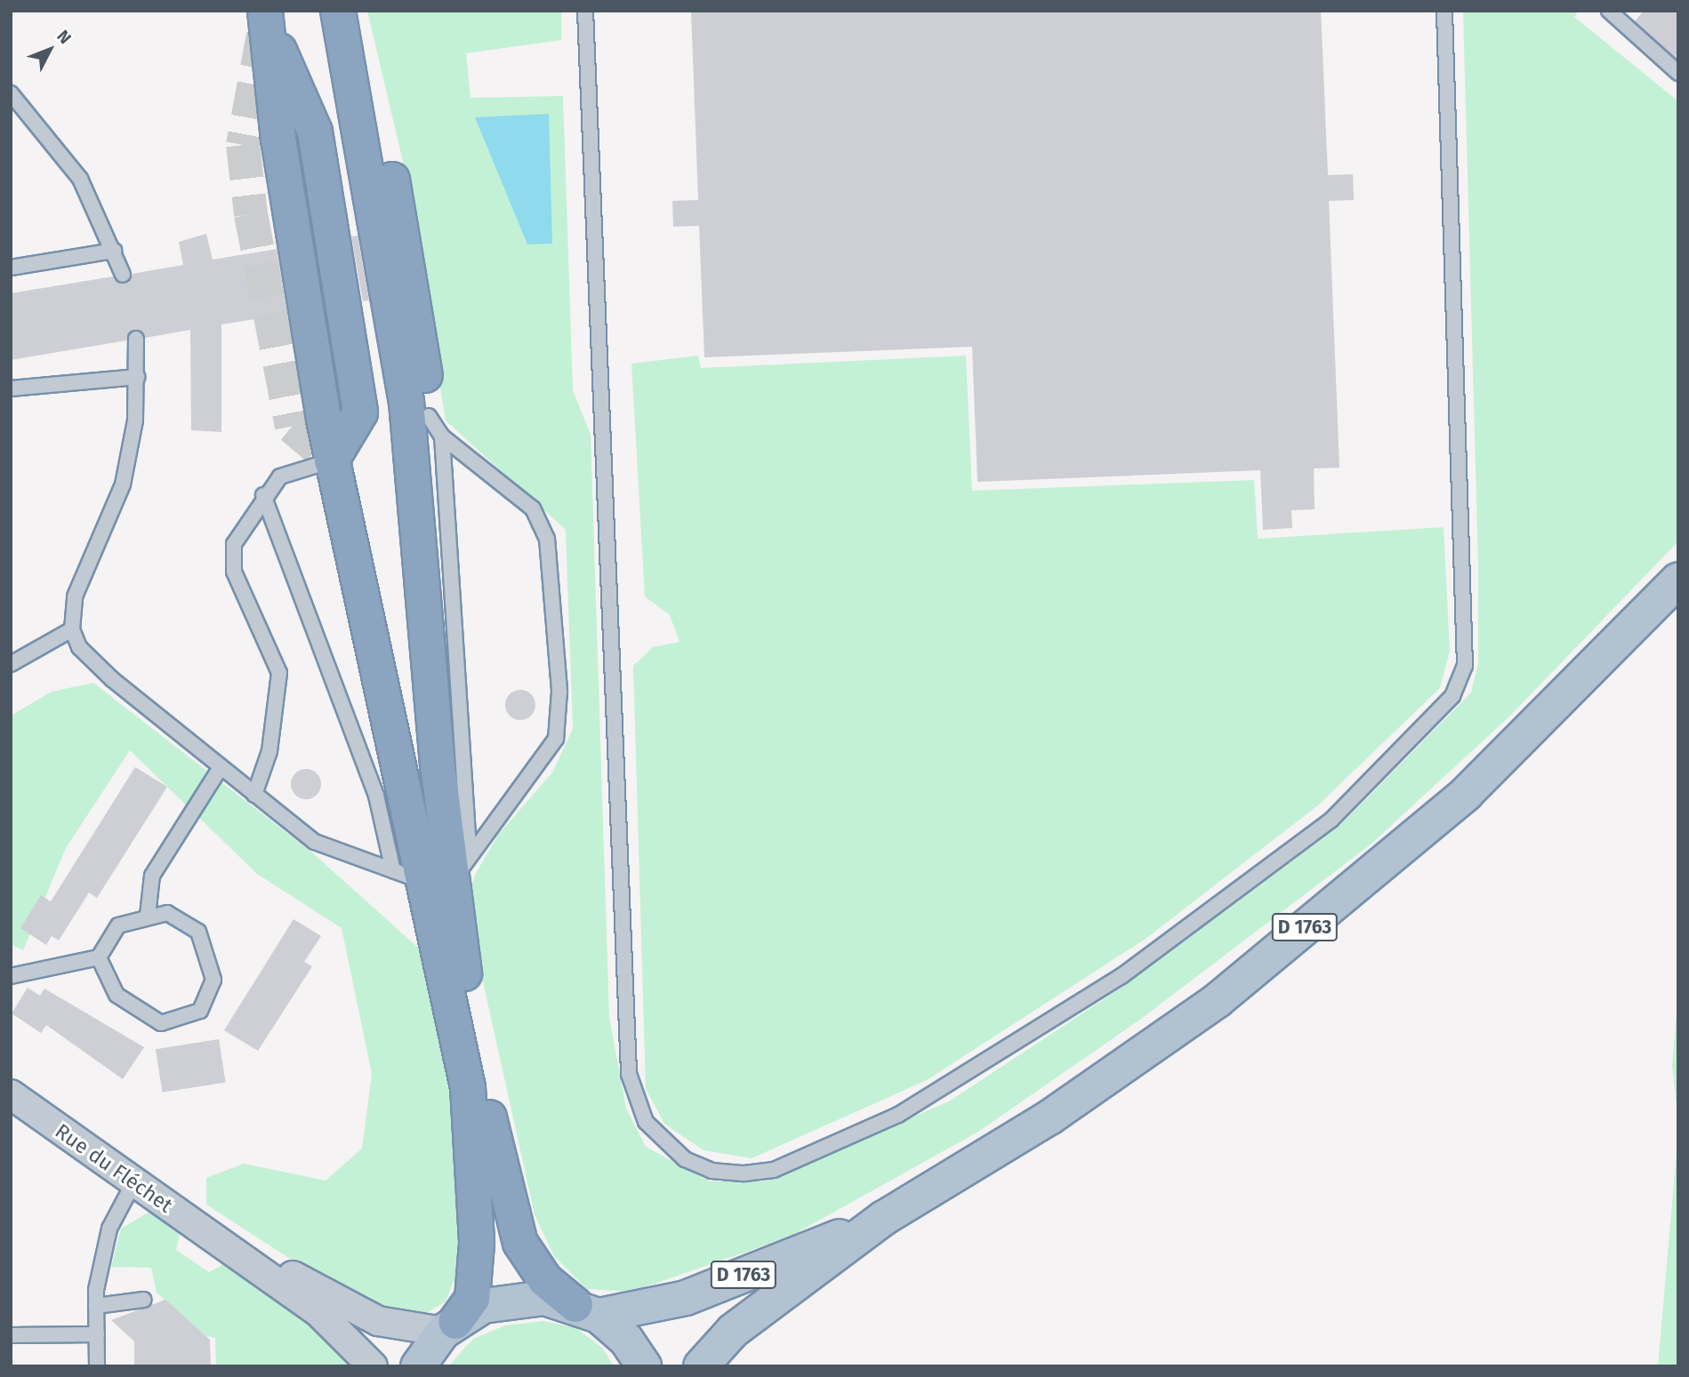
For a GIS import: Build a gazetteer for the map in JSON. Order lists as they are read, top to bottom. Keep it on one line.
{"streets":{"main road":["D 1763"],"street":["Rue du Fléchet"]},"north":"top right"}
